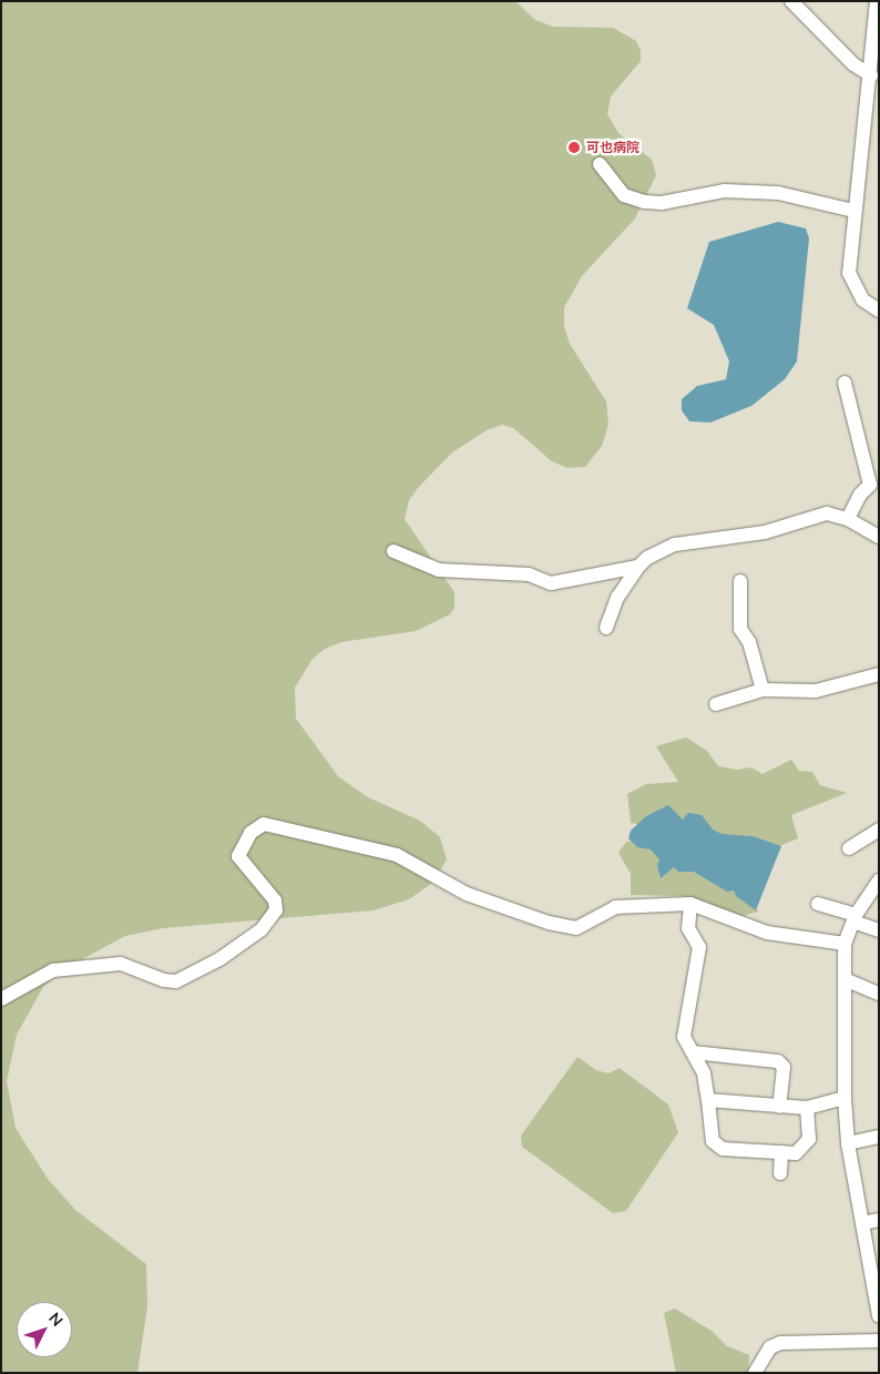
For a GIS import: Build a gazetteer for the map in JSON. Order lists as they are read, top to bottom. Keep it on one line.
{"places":["可也病院"],"north":"top right"}
